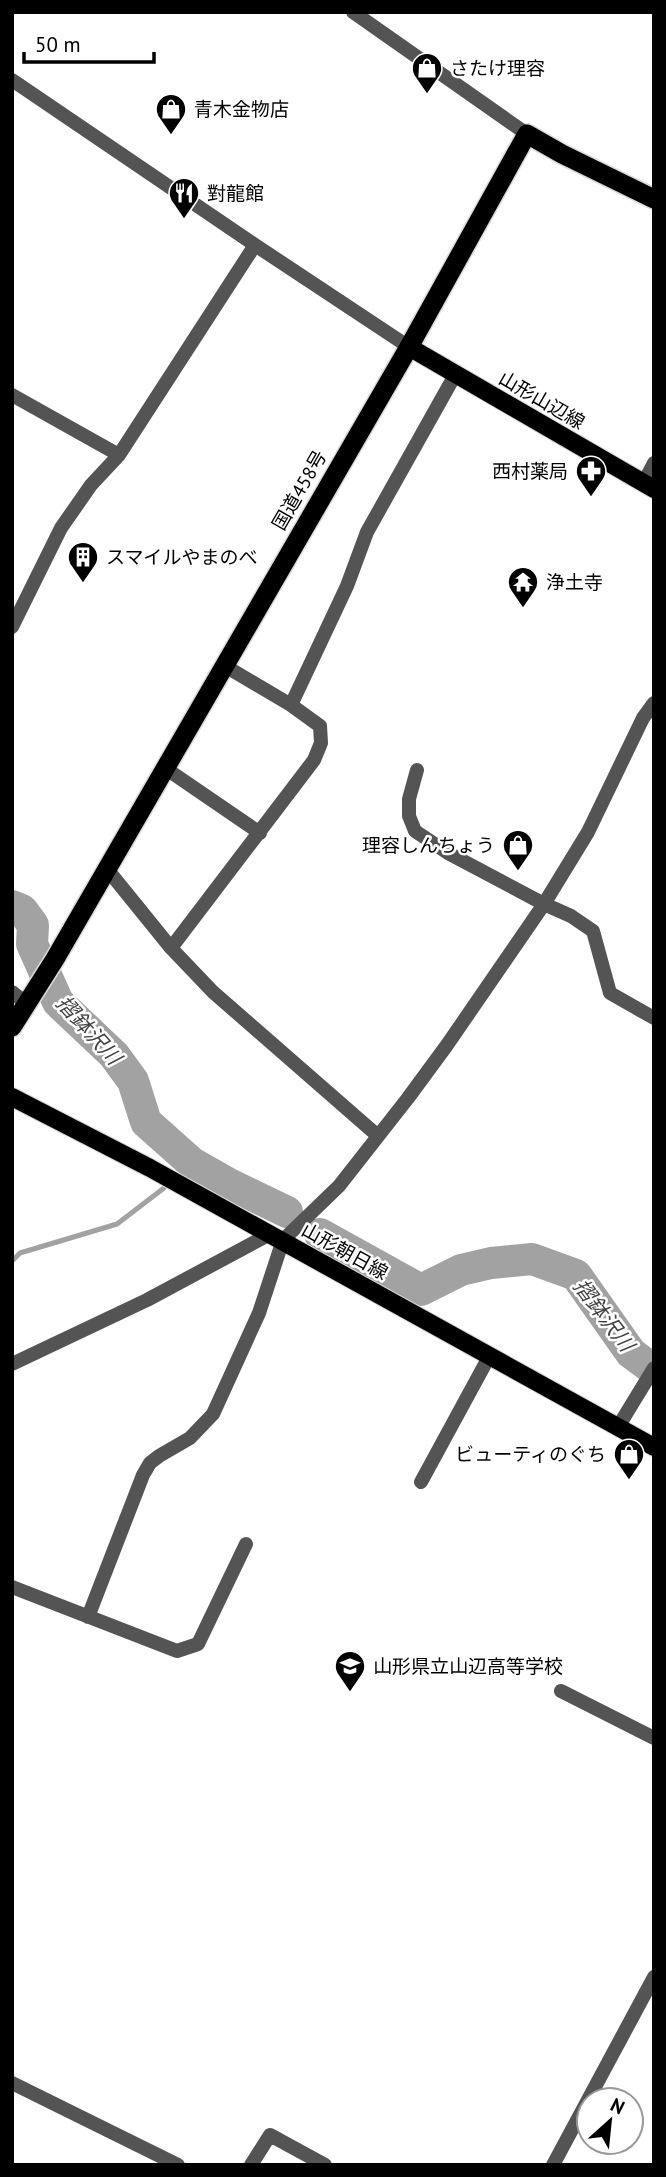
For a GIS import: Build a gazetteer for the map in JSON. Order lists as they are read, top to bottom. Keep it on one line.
{"streets":{"highway":["国道458号"],"main road":["山形山辺線","山形朝日線"]},"crossings":[["山形山辺線","国道458号"]],"water":["摺鉢沢川"],"places":{"shop":["さたけ理容","青木金物店","理容しんちょう","ビューティのぐち"],"restaurant":["對龍館"],"pharmacy":["西村薬局"],"building":["スマイルやまのべ"],"temple":["浄土寺"],"school or university":["山形県立山辺高等学校"]},"scale_bar":"50 m","north":"top right"}
